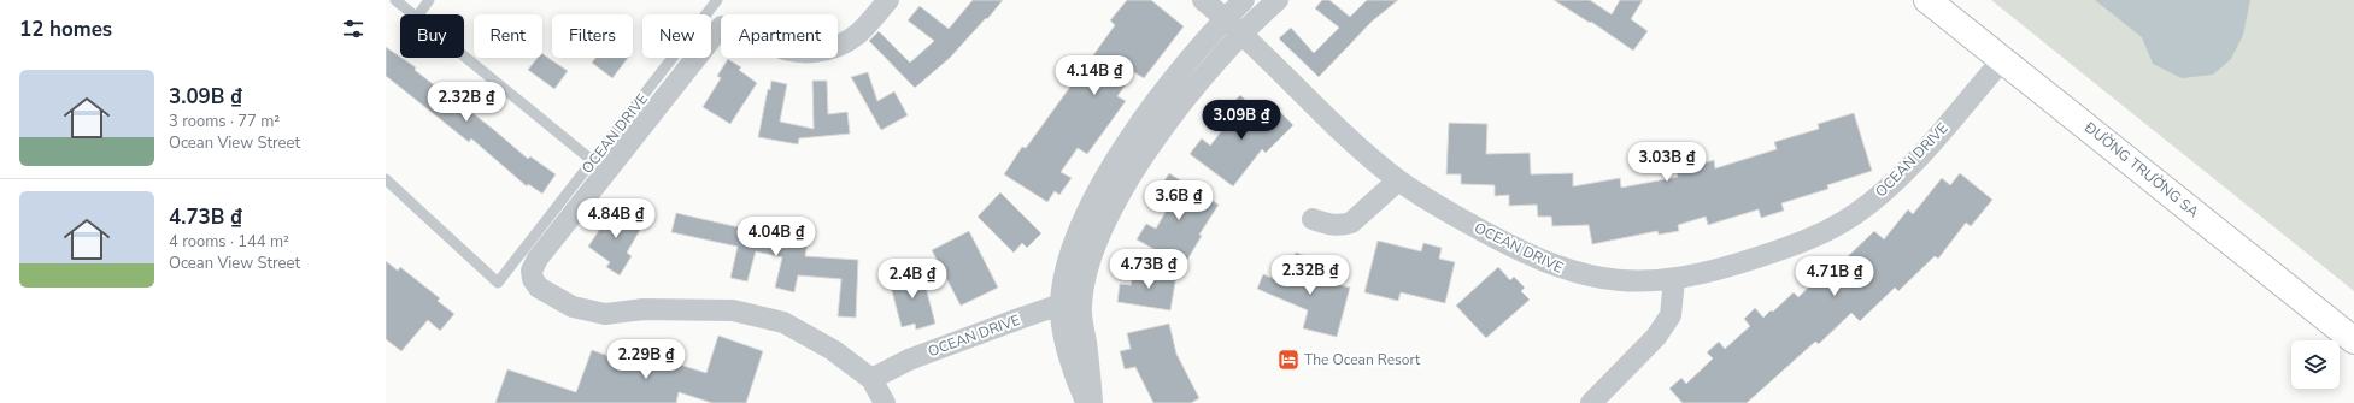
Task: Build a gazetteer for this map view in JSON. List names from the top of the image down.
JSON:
{
  "streets": {
    "main road": ["ĐƯỜNG TRƯỜNG SA"],
    "street": ["OCEAN DRIVE"]
  },
  "crossings": [
    ["OCEAN DRIVE", "ĐƯỜNG TRƯỜNG SA"]
  ],
  "places": {
    "hotel": ["The Ocean Resort"]
  },
  "page": {
    "heading": "12 homes",
    "chip": [
      "Buy",
      "Rent",
      "Filters",
      "New",
      "Apartment"
    ],
    "price": [
      "4.14B ₫",
      "2.32B ₫",
      "3.09B ₫",
      "3.03B ₫",
      "3.6B ₫",
      "4.84B ₫",
      "4.04B ₫",
      "4.73B ₫",
      "2.32B ₫",
      "4.71B ₫",
      "2.4B ₫",
      "2.29B ₫"
    ],
    "list": [
      {
        "name": "3.09B ₫",
        "note": "3 rooms · 77 m² · Ocean View Street"
      },
      {
        "name": "4.73B ₫",
        "note": "4 rooms · 144 m² · Ocean View Street"
      }
    ]
  }
}
